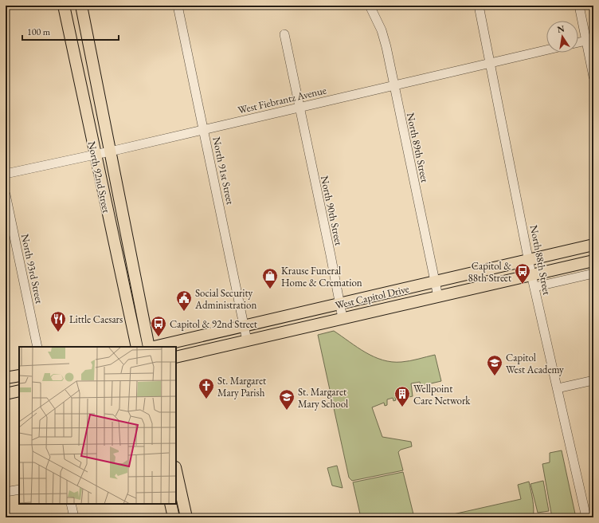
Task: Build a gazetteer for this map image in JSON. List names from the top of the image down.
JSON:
{
  "streets": {
    "main road": ["North 92nd Street", "West Capitol Drive"],
    "street": [
      "West Fiebrantz Avenue",
      "North 89th Street",
      "North 91st Street",
      "North 90th Street",
      "North 88th Street",
      "North 93rd Street"
    ]
  },
  "crossings": [
    ["West Fiebrantz Avenue", "North 89th Street"],
    ["West Fiebrantz Avenue", "North 91st Street"],
    ["West Fiebrantz Avenue", "North 92nd Street"],
    ["West Fiebrantz Avenue", "North 90th Street"],
    ["West Fiebrantz Avenue", "North 88th Street"],
    ["North 89th Street", "West Capitol Drive"],
    ["North 91st Street", "West Capitol Drive"],
    ["North 90th Street", "West Capitol Drive"],
    ["North 88th Street", "West Capitol Drive"]
  ],
  "places": {
    "bus stop": ["Capitol & 88th Street", "Capitol & 92nd Street"],
    "shop": ["Krause Funeral Home & Cremation"],
    "public building": ["Social Security Administration"],
    "restaurant": ["Little Caesars"],
    "school or university": ["Capitol West Academy", "St. Margaret Mary School"],
    "church": ["St. Margaret Mary Parish"],
    "building": ["Wellpoint Care Network"]
  },
  "scale_bar": "100 m",
  "north": "top"
}
